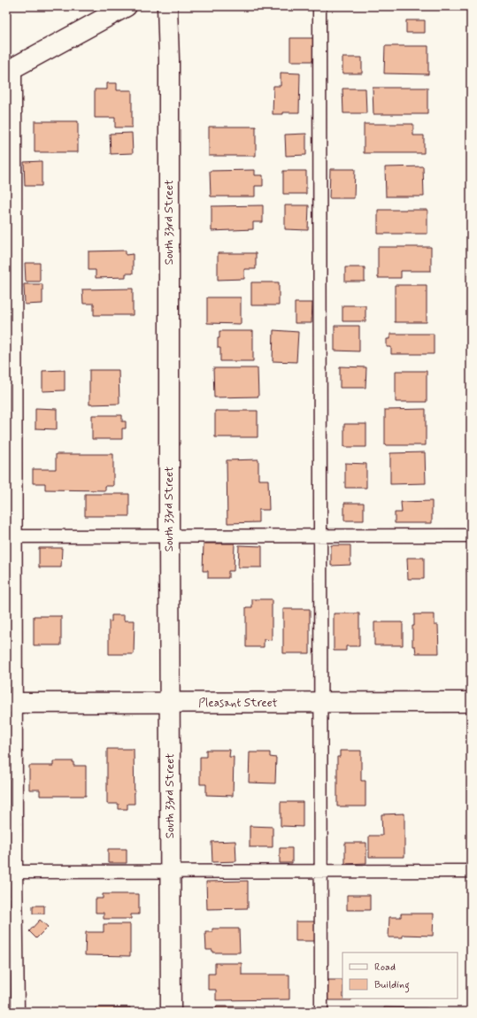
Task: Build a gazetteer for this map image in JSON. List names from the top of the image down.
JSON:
{
  "streets": {
    "street": ["South 33rd Street", "Pleasant Street"]
  },
  "crossings": [
    ["South 33rd Street", "Pleasant Street"]
  ],
  "legend": ["Road", "Building"]
}
